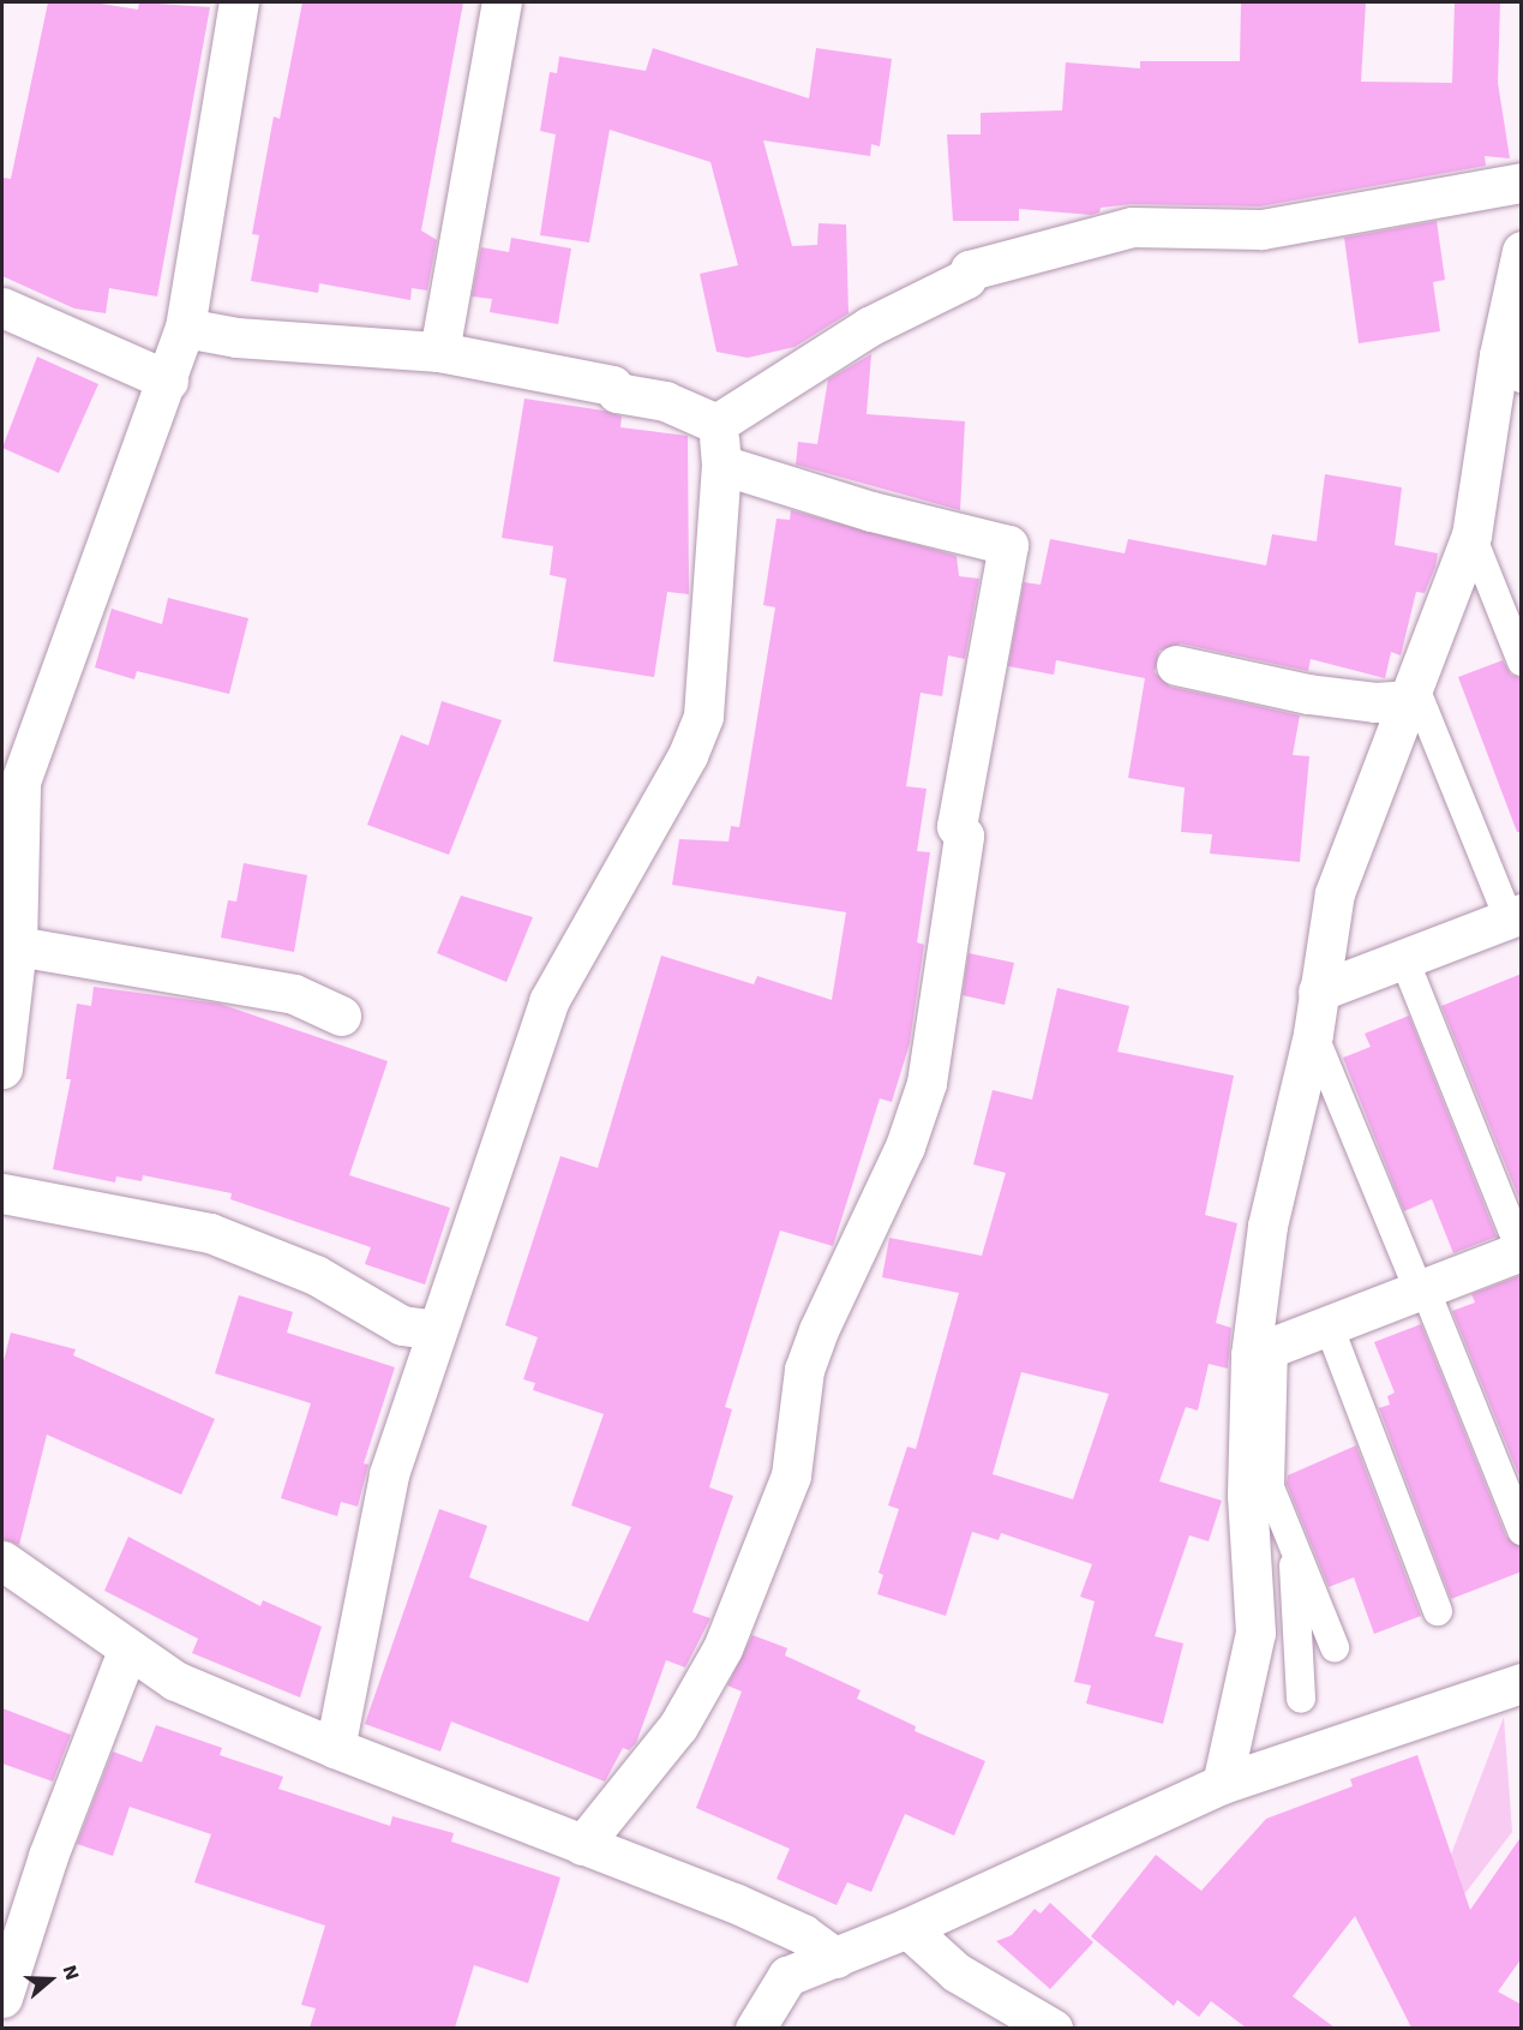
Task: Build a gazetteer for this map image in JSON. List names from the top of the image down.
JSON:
{
  "north": "right"
}
